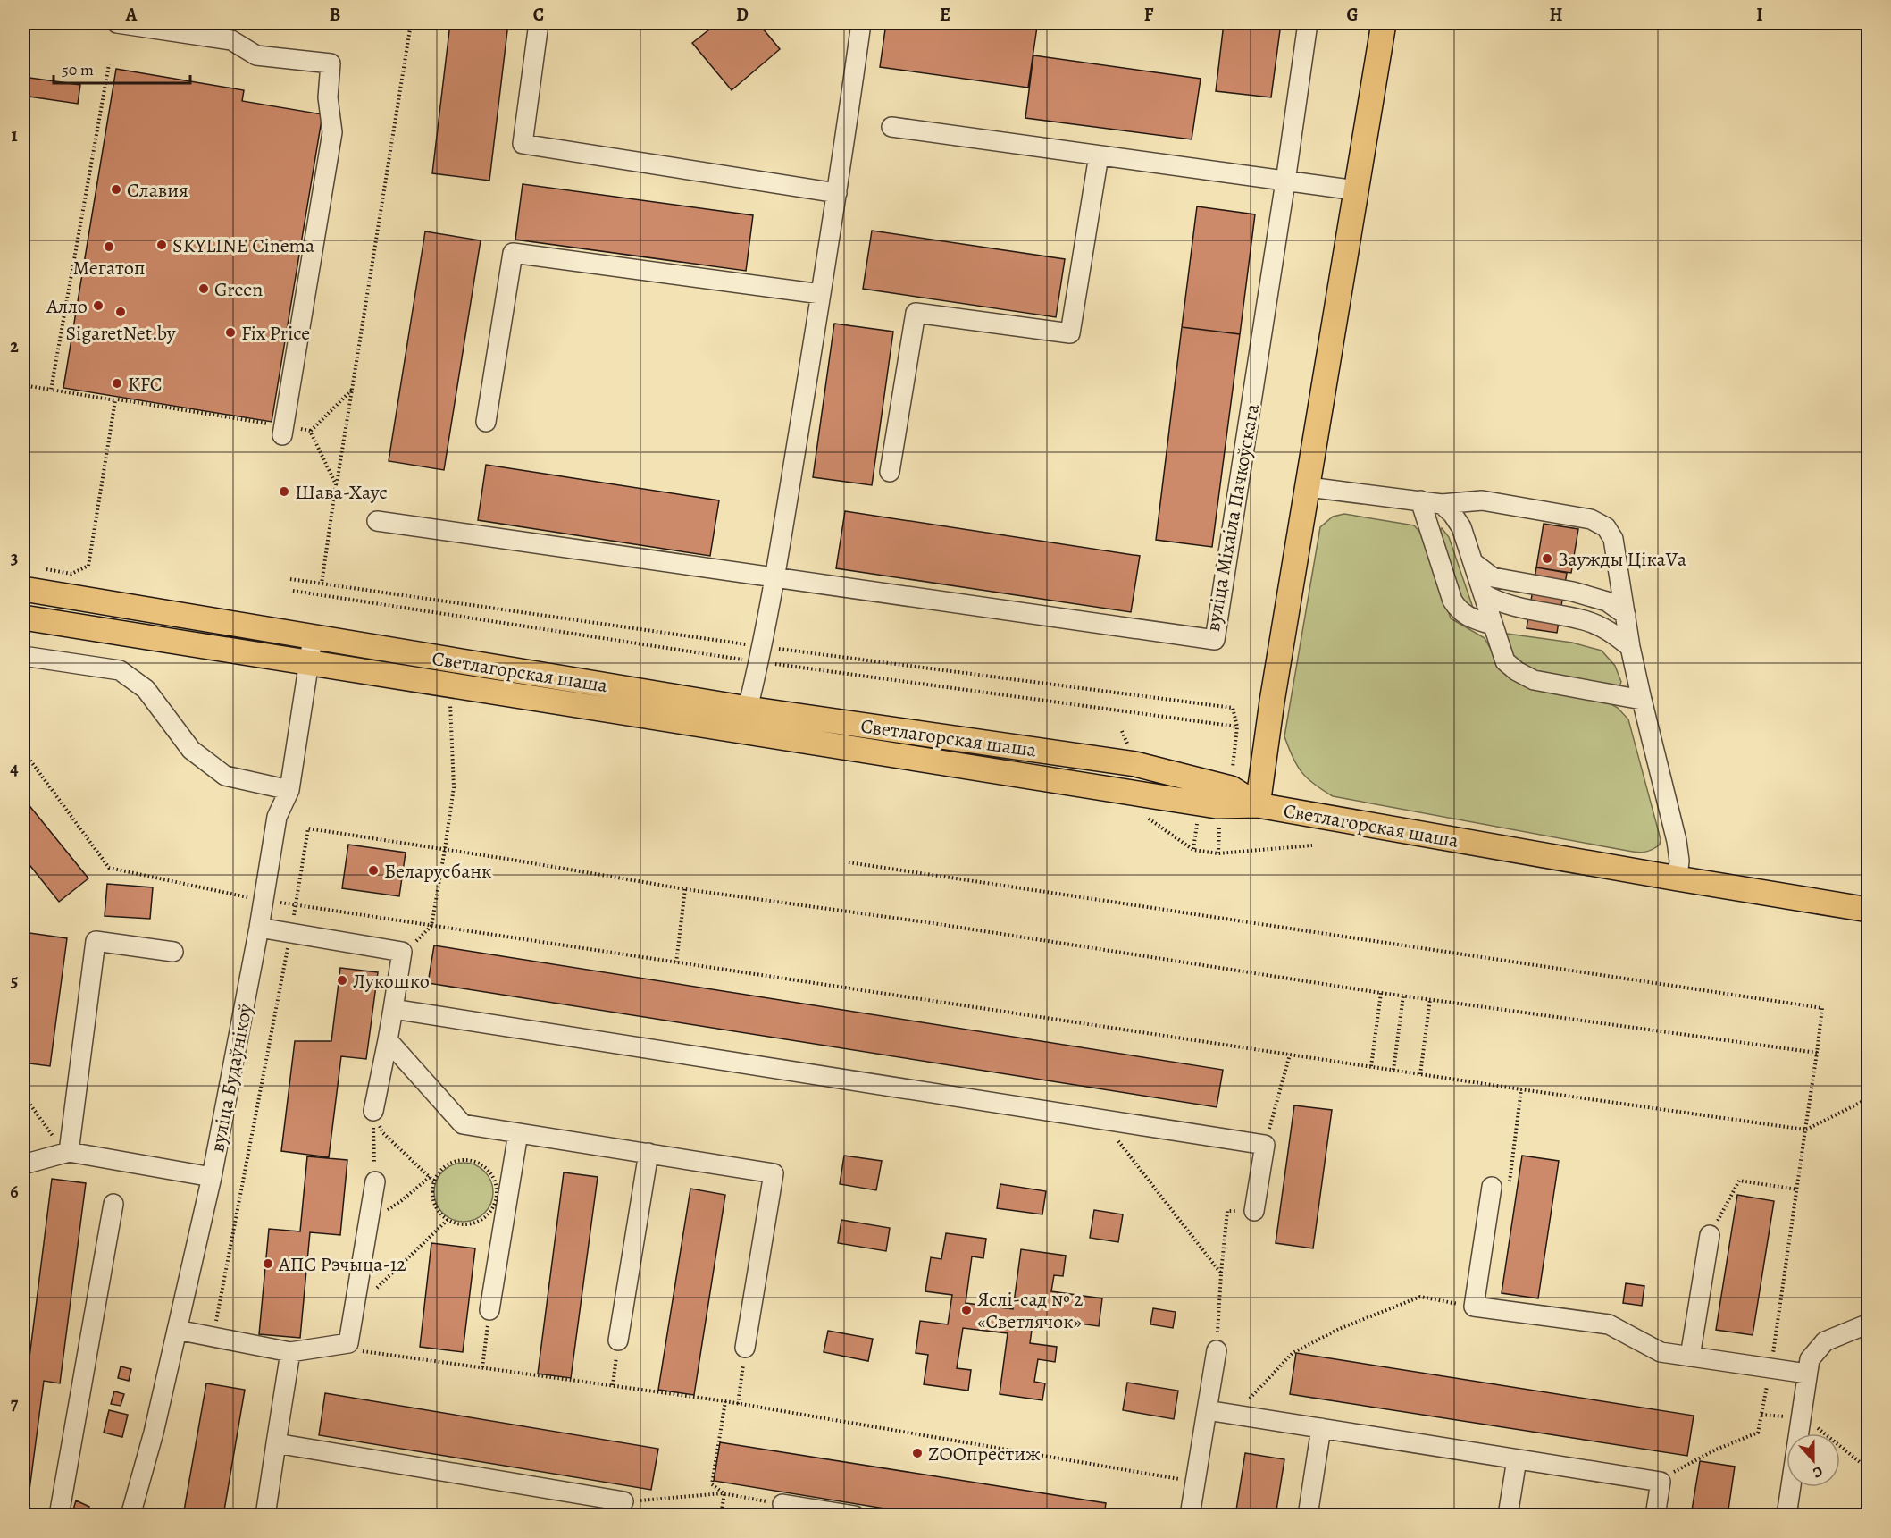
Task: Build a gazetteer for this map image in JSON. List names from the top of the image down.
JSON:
{
  "streets": {
    "main road": ["Светлагорская шаша"],
    "street": ["вуліца Міхаіла Пачкоўскага", "вуліца Будаўнікоў"]
  },
  "crossings": [
    ["Светлагорская шаша", "вуліца Будаўнікоў"]
  ],
  "places": [
    "Славия",
    "SKYLINE Cinema",
    "Мегатоп",
    "Green",
    "Алло",
    "SigaretNet.by",
    "Fix Price",
    "KFC",
    "Шава-Хаус",
    "Заужды ЦікаVа",
    "Беларусбанк",
    "Лукошко",
    "АПС Рэчыца-12",
    "Яслі-сад № 2 «Светлячок»",
    "ZOOпрестиж"
  ],
  "scale_bar": "50 m",
  "north": "bottom",
  "grid": {
    "columns": [
      "A",
      "B",
      "C",
      "D",
      "E",
      "F",
      "G",
      "H",
      "I"
    ],
    "rows": [
      "1",
      "2",
      "3",
      "4",
      "5",
      "6",
      "7"
    ]
  }
}
